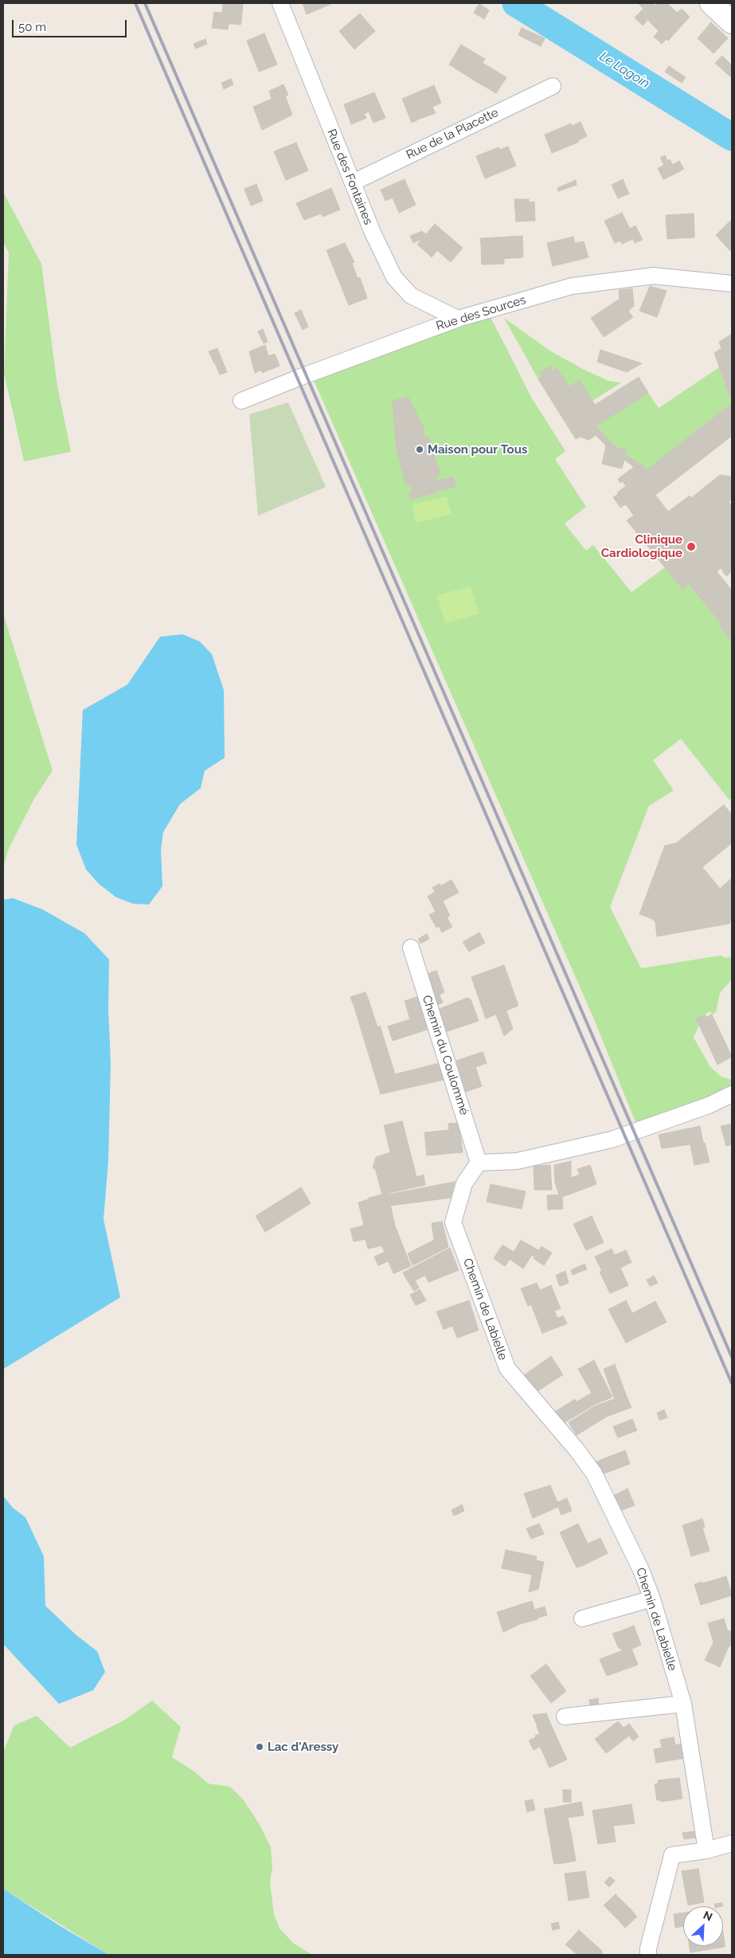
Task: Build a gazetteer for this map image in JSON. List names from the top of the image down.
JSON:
{
  "streets": {
    "street": [
      "Rue de la Placette",
      "Rue des Fontaines",
      "Rue des Sources",
      "Chemin du Coulommé",
      "Chemin de Labielle"
    ]
  },
  "crossings": [
    ["Rue de la Placette", "Rue des Fontaines"],
    ["Rue des Fontaines", "Rue des Sources"],
    ["Chemin du Coulommé", "Chemin de Labielle"]
  ],
  "water": ["Le Lagoin"],
  "places": ["Maison pour Tous", "Clinique Cardiologique", "Lac d'Aressy"],
  "scale_bar": "50 m",
  "north": "top right"
}
